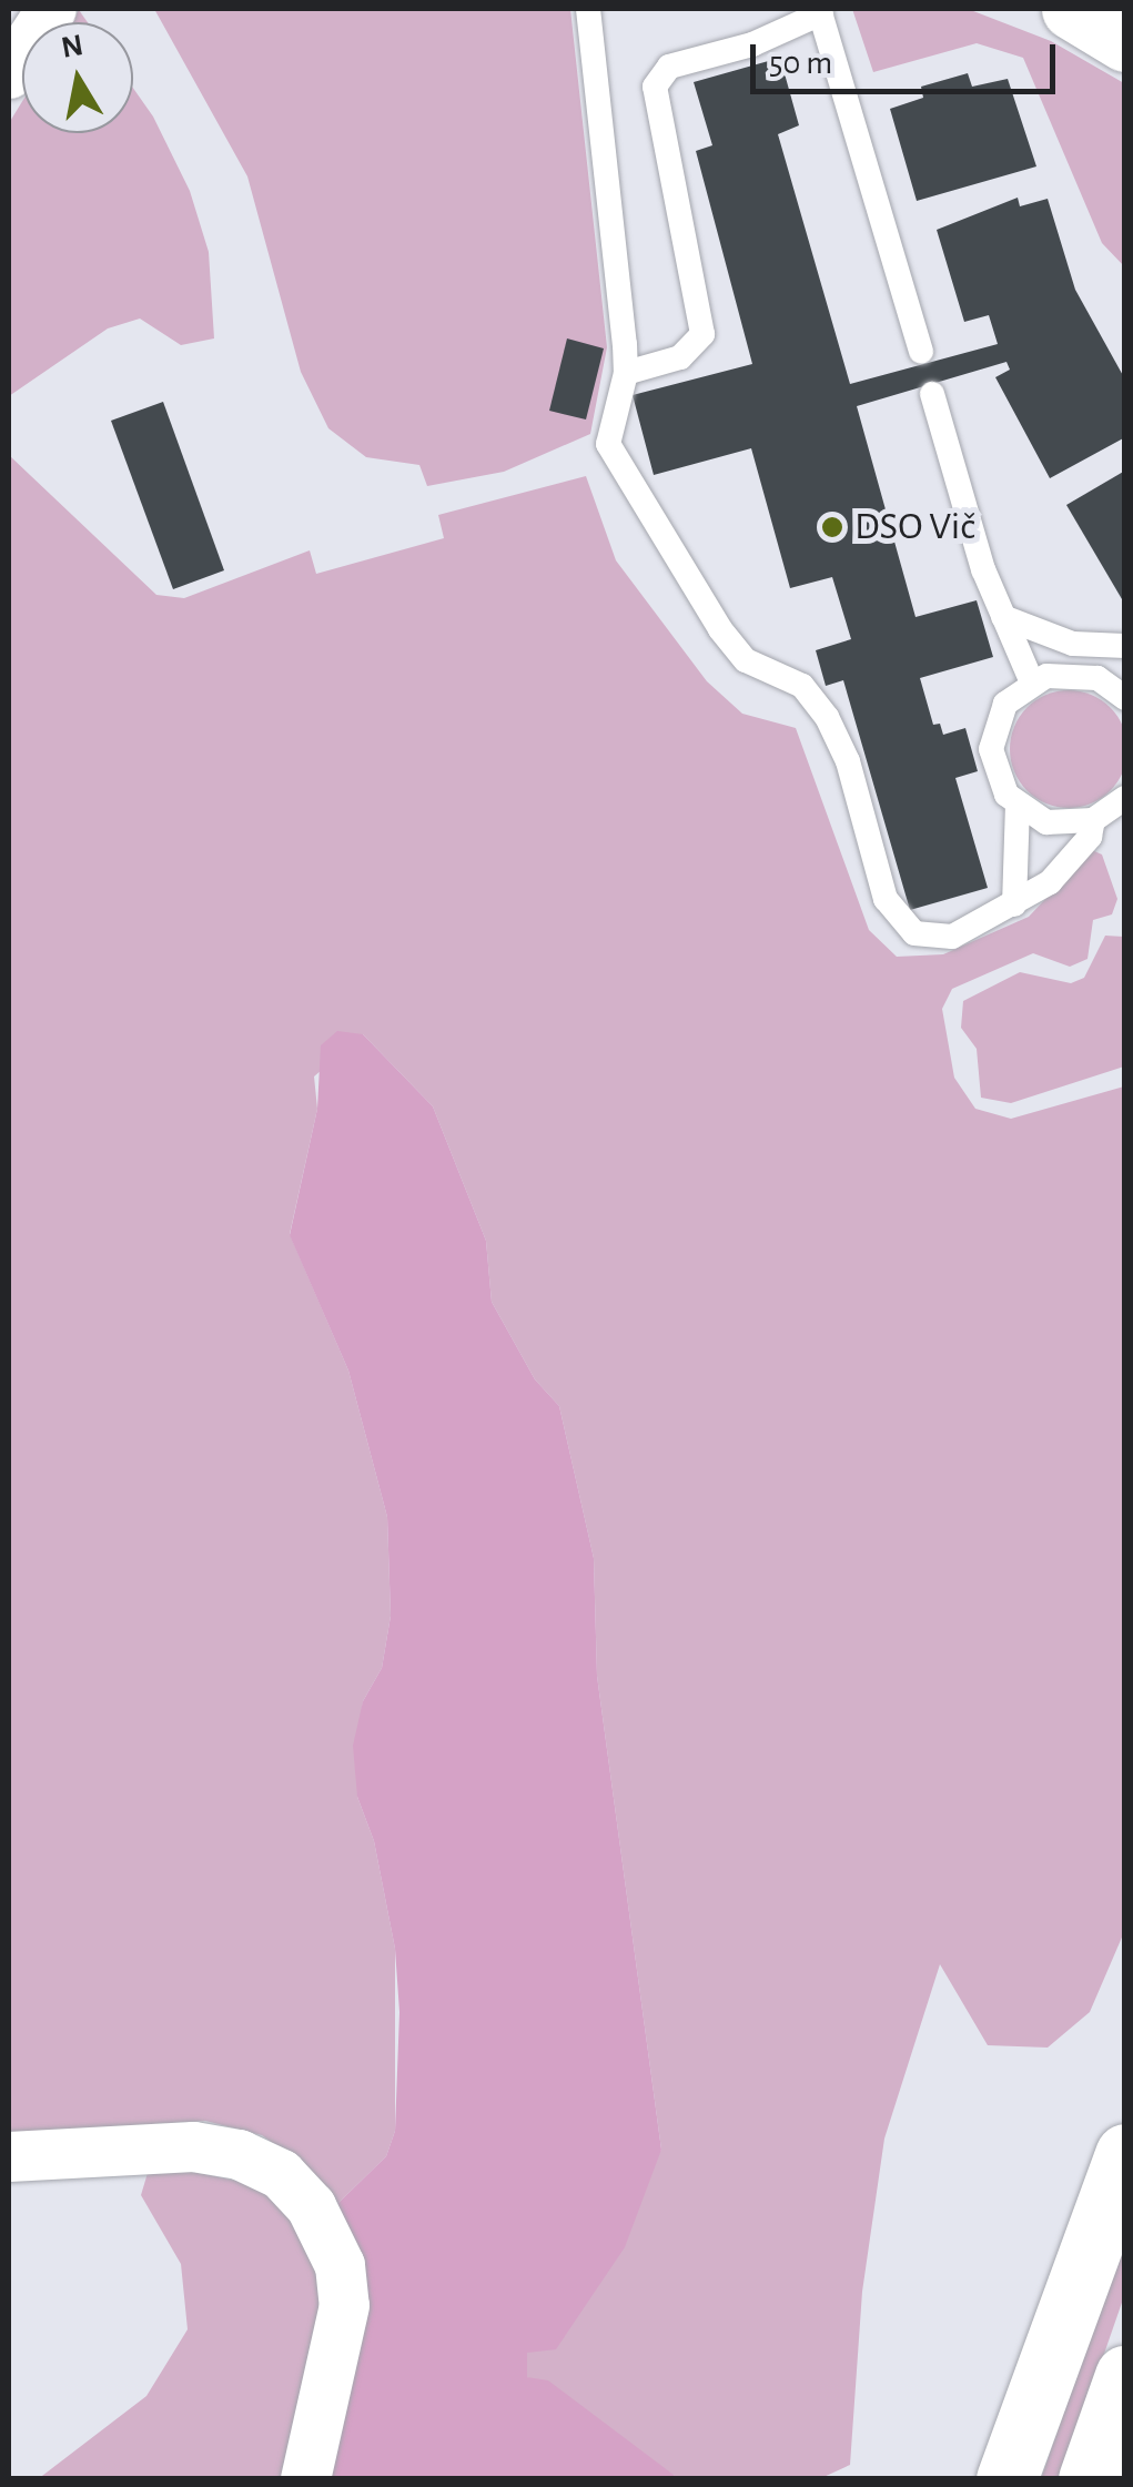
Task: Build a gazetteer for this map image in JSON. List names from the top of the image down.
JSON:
{
  "places": ["DSO Vič"],
  "scale_bar": "50 m",
  "north": "top"
}
